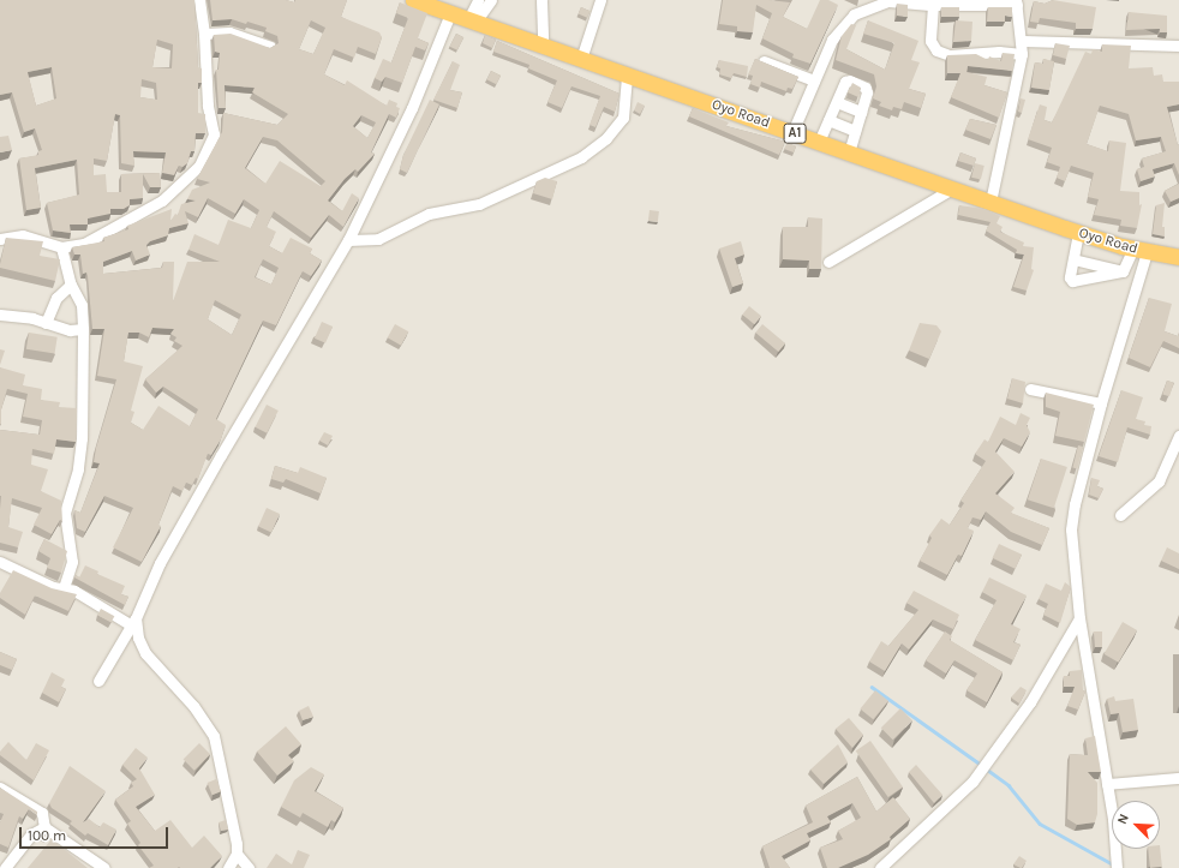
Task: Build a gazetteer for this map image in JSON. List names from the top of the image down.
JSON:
{
  "streets": {
    "highway": ["Oyo Road", "A1"]
  },
  "scale_bar": "100 m",
  "north": "top left"
}
